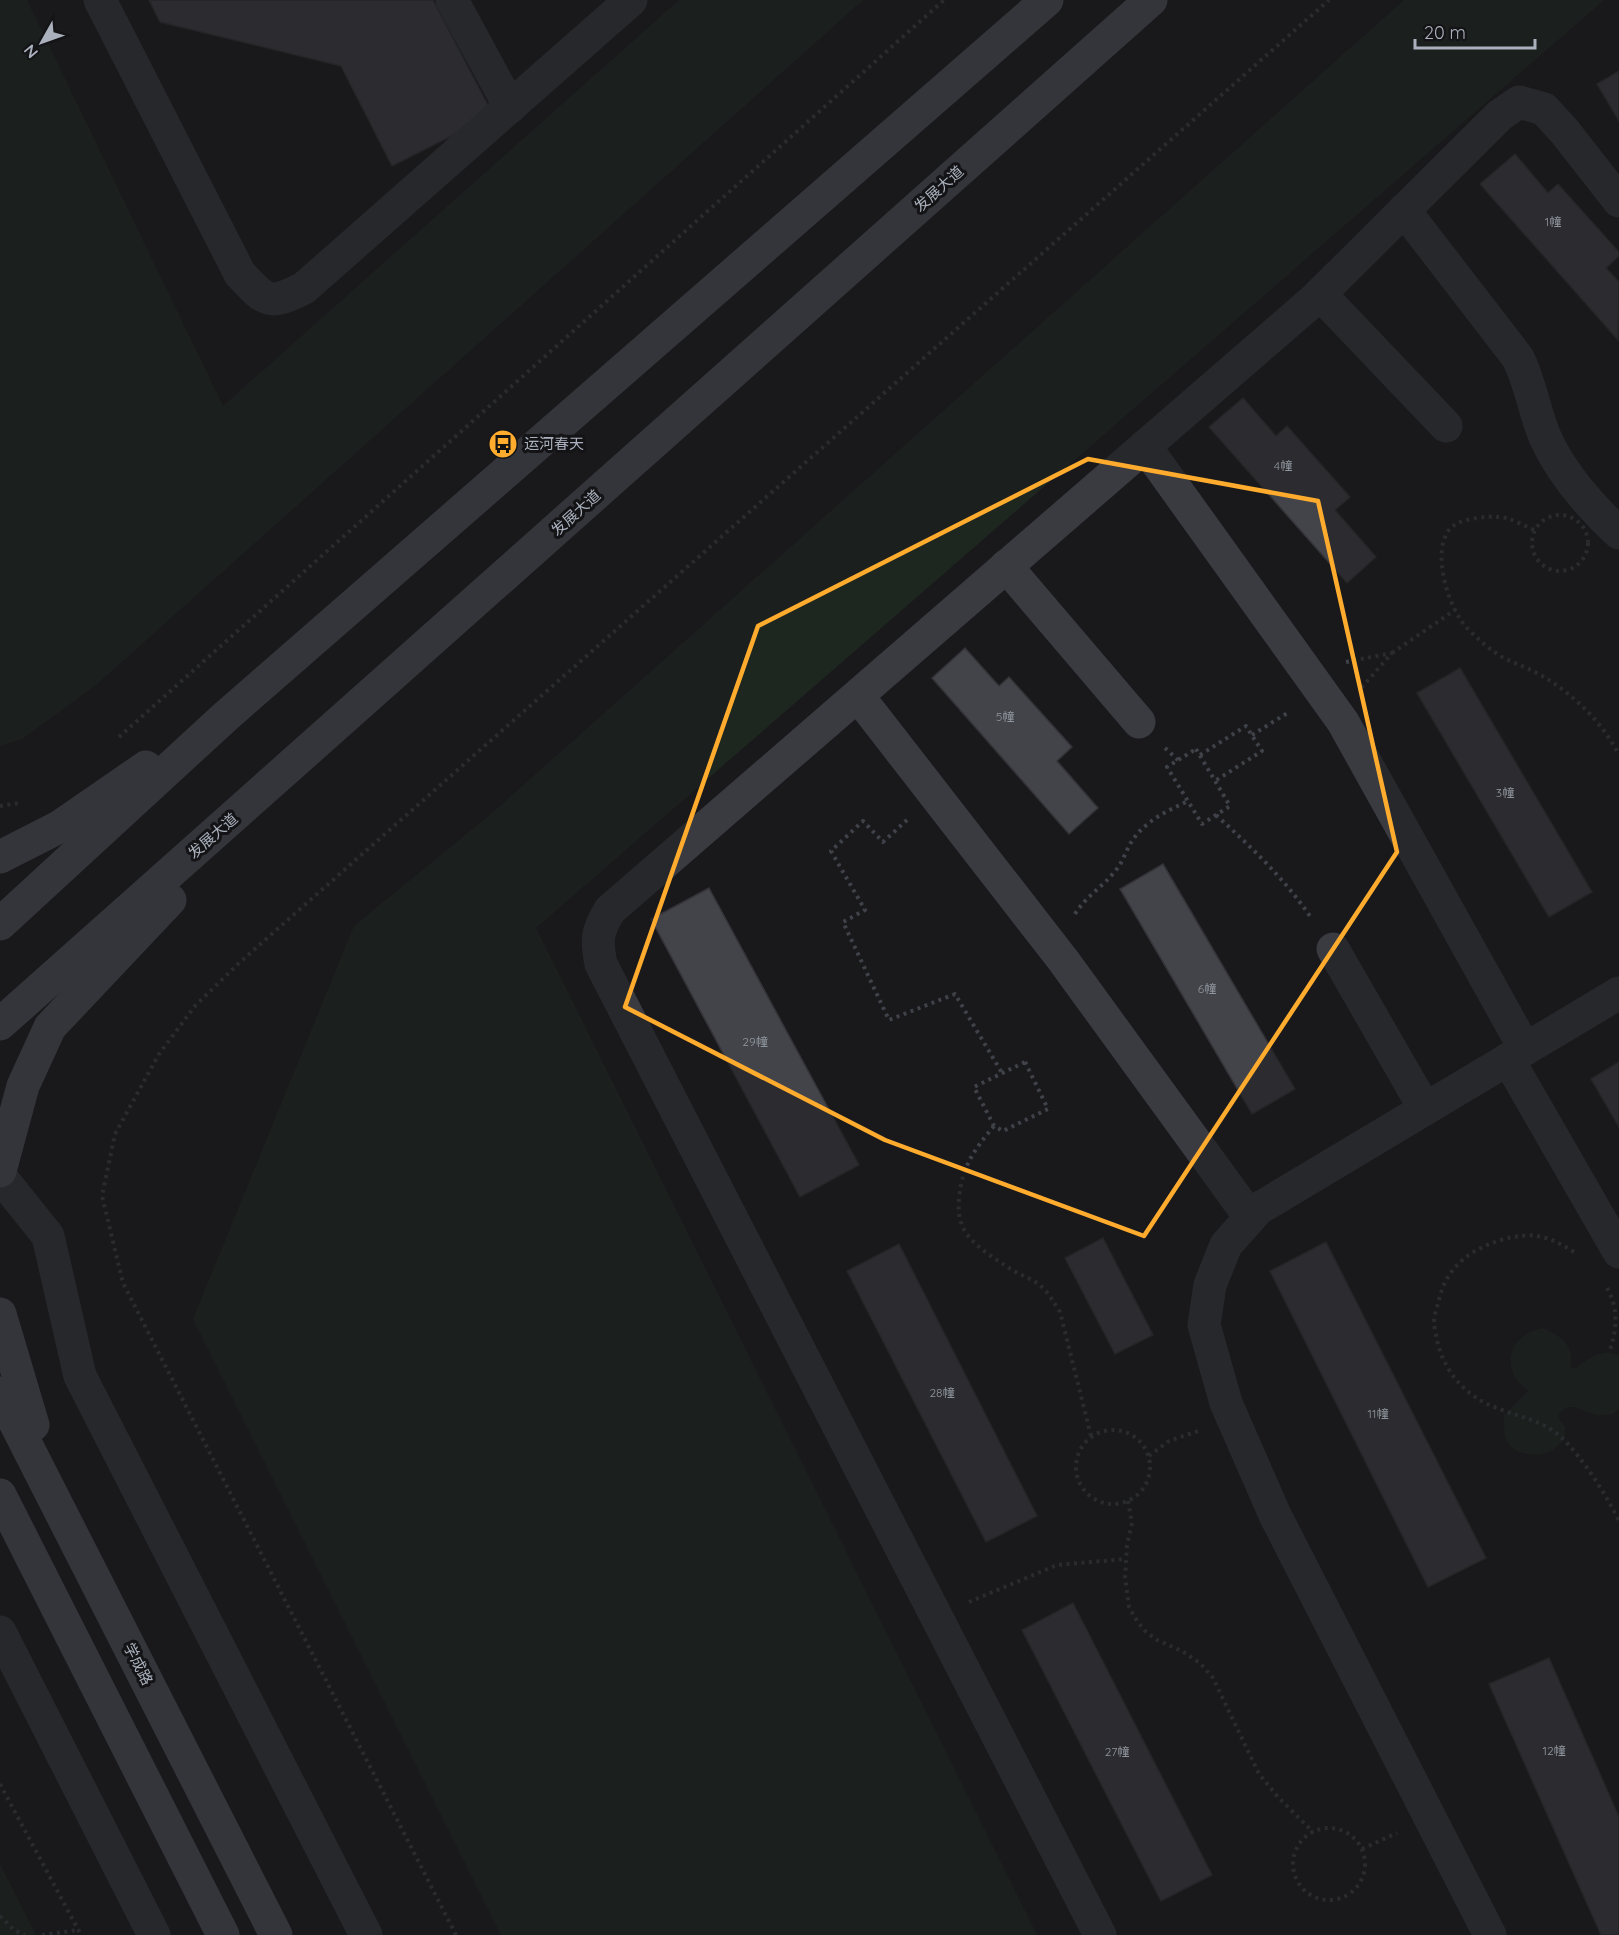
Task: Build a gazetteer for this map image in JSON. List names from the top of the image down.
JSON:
{
  "streets": {
    "main road": ["发展大道", "学成路"]
  },
  "places": {
    "bus stop": ["运河春天"]
  },
  "house_numbers": [
    "1幢",
    "4幢",
    "5幢",
    "3幢",
    "6幢",
    "29幢",
    "28幢",
    "11幢",
    "12幢",
    "27幢"
  ],
  "scale_bar": "20 m",
  "north": "bottom left"
}
